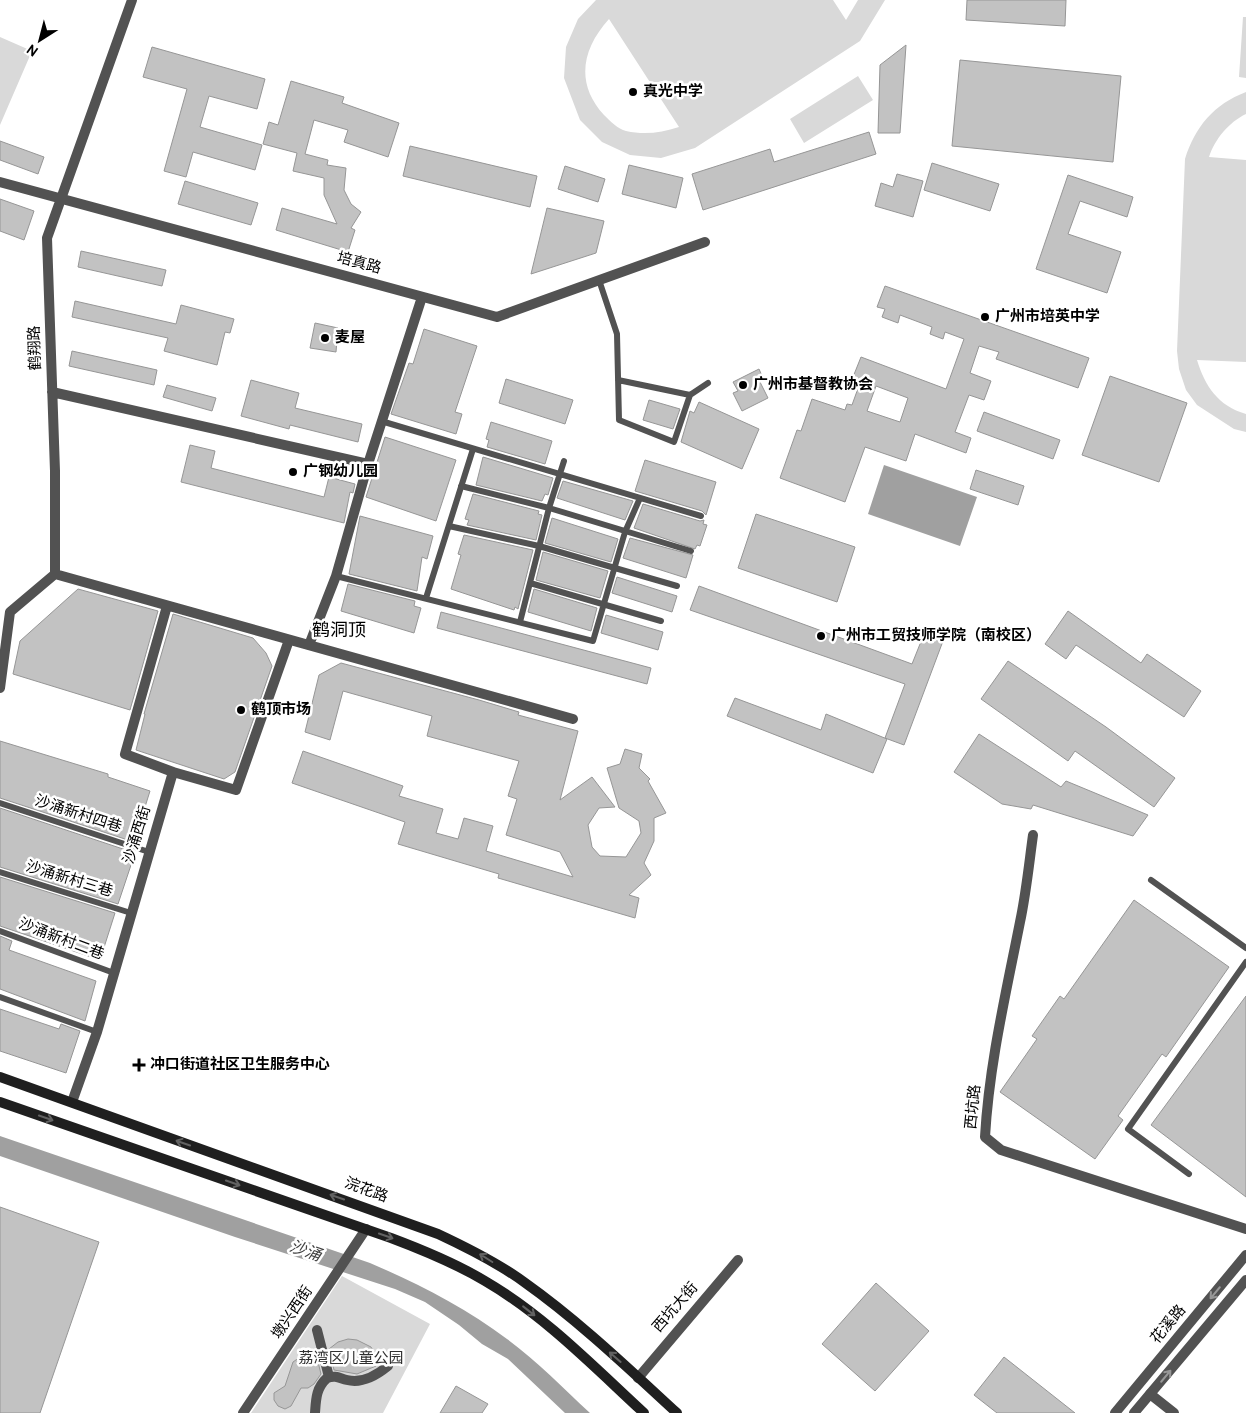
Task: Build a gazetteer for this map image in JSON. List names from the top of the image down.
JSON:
{
  "streets": {
    "main road": ["浣花路"],
    "street": [
      "培真路",
      "鹤翔路",
      "沙涌西街",
      "西坑路",
      "西坑大街",
      "墩兴西街",
      "花溪路"
    ],
    "lane": ["沙涌新村四巷", "沙涌新村三巷", "沙涌新村二巷"]
  },
  "crossings": [
    ["培真路", "鹤翔路"],
    ["沙涌新村四巷", "沙涌西街"],
    ["沙涌西街", "沙涌新村三巷"],
    ["沙涌西街", "沙涌新村二巷"],
    ["沙涌西街", "浣花路"],
    ["浣花路", "西坑大街"]
  ],
  "districts": ["鹤洞顶"],
  "water": ["沙涌"],
  "parks": ["荔湾区儿童公园"],
  "places": {
    "other": [
      "真光中学",
      "广州市培英中学",
      "麦屋",
      "广州市基督教协会",
      "广钢幼儿园",
      "广州市工贸技师学院（南校区）",
      "鹤顶市场"
    ],
    "health": ["冲口街道社区卫生服务中心"]
  },
  "north": "bottom left"
}
